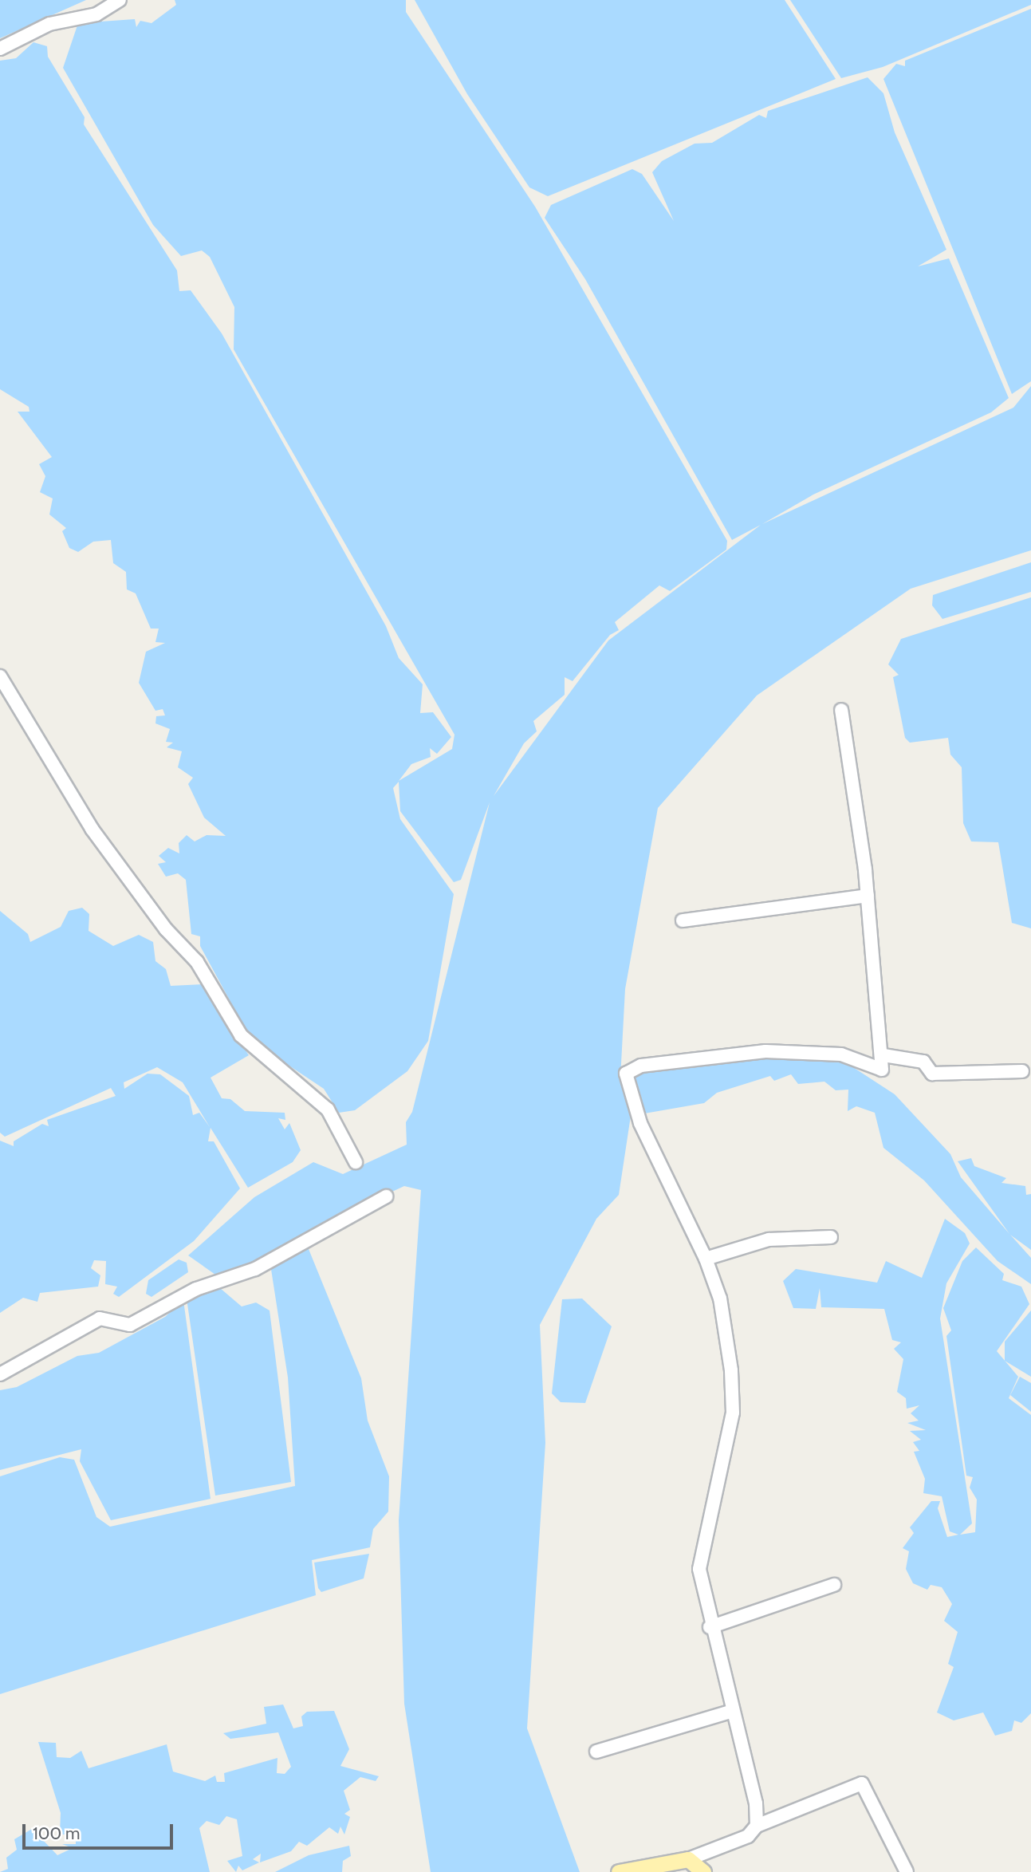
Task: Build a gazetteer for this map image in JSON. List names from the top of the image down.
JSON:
{
  "scale_bar": "100 m"
}
